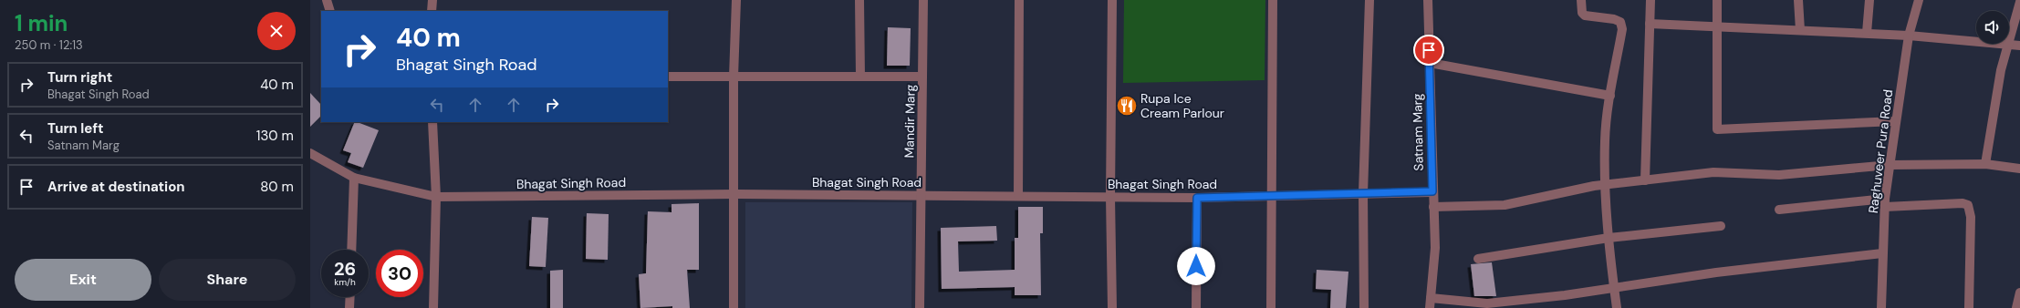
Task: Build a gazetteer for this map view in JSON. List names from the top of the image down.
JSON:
{
  "streets": {
    "street": [
      "Mandir Marg",
      "Satnam Marg",
      "Raghuveer Pura Road",
      "Bhagat Singh Road"
    ]
  },
  "crossings": [
    ["Mandir Marg", "Bhagat Singh Road"],
    ["Satnam Marg", "Bhagat Singh Road"]
  ],
  "places": {
    "restaurant": ["Rupa Ice Cream Parlour"]
  },
  "page": {
    "heading": ["1 min", "250 m · 12:13"],
    "turn": ["40 m", "Bhagat Singh Road"],
    "list": [
      {
        "name": "Turn right",
        "note": "Bhagat Singh Road",
        "value": "40 m"
      },
      {
        "name": "Turn left",
        "note": "Satnam Marg",
        "value": "130 m"
      },
      {
        "name": "Arrive at destination",
        "value": "80 m"
      }
    ],
    "speed": "26 km/h",
    "limit": "30",
    "buttons": ["Exit", "Share"]
  }
}
